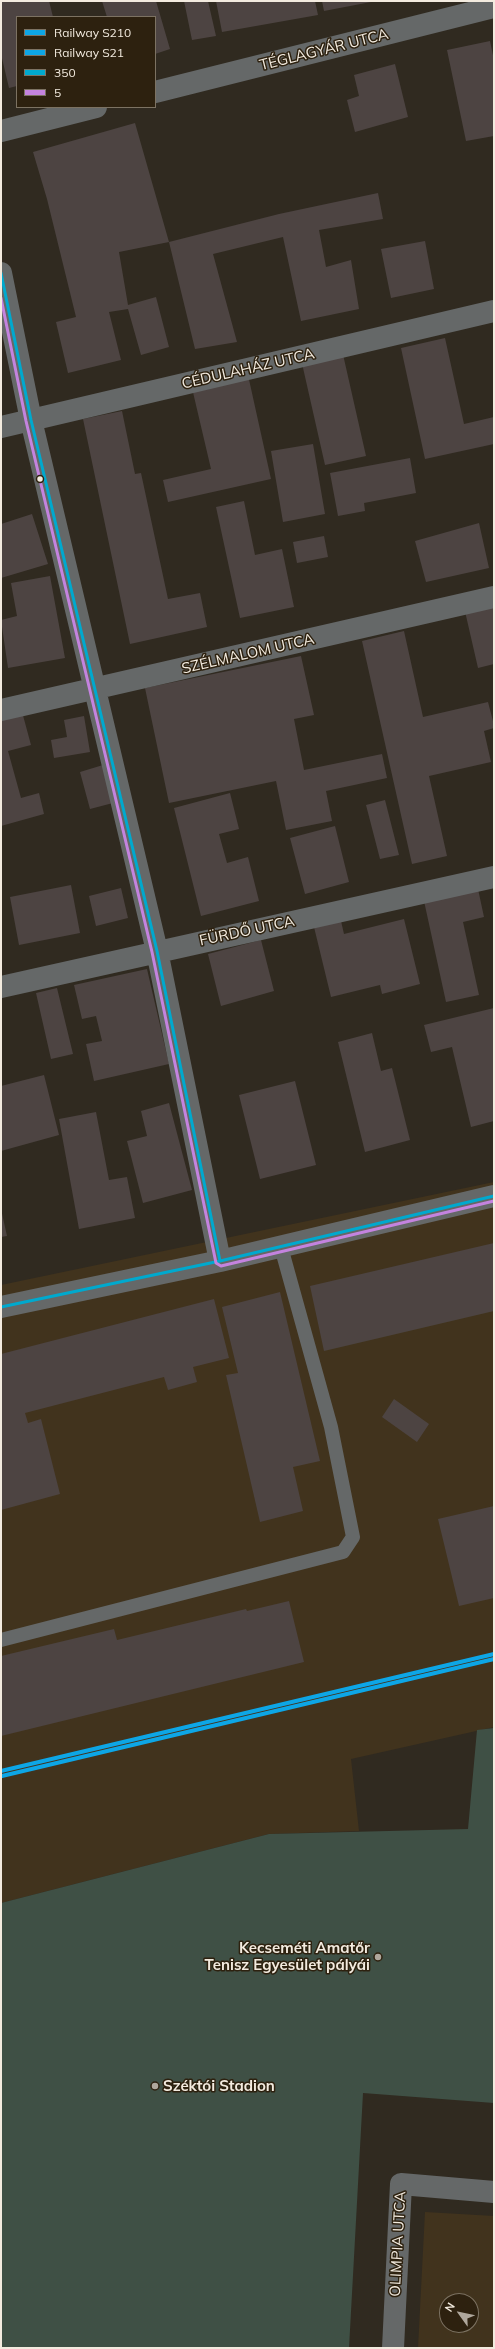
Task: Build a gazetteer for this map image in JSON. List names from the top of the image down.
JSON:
{
  "streets": {
    "street": [
      "TÉGLAGYÁR UTCA",
      "CÉDULAHÁZ UTCA",
      "SZÉLMALOM UTCA",
      "FÜRDŐ UTCA",
      "OLIMPIA UTCA"
    ]
  },
  "places": ["Kecseméti Amatőr Tenisz Egyesület pályái", "Széktói Stadion"],
  "lines": [
    "transit line 350",
    "transit line 5",
    "rail line S210",
    "rail line S21"
  ],
  "legend": [
    "Railway S210",
    "Railway S21",
    "350",
    "5"
  ],
  "north": "top left"
}
